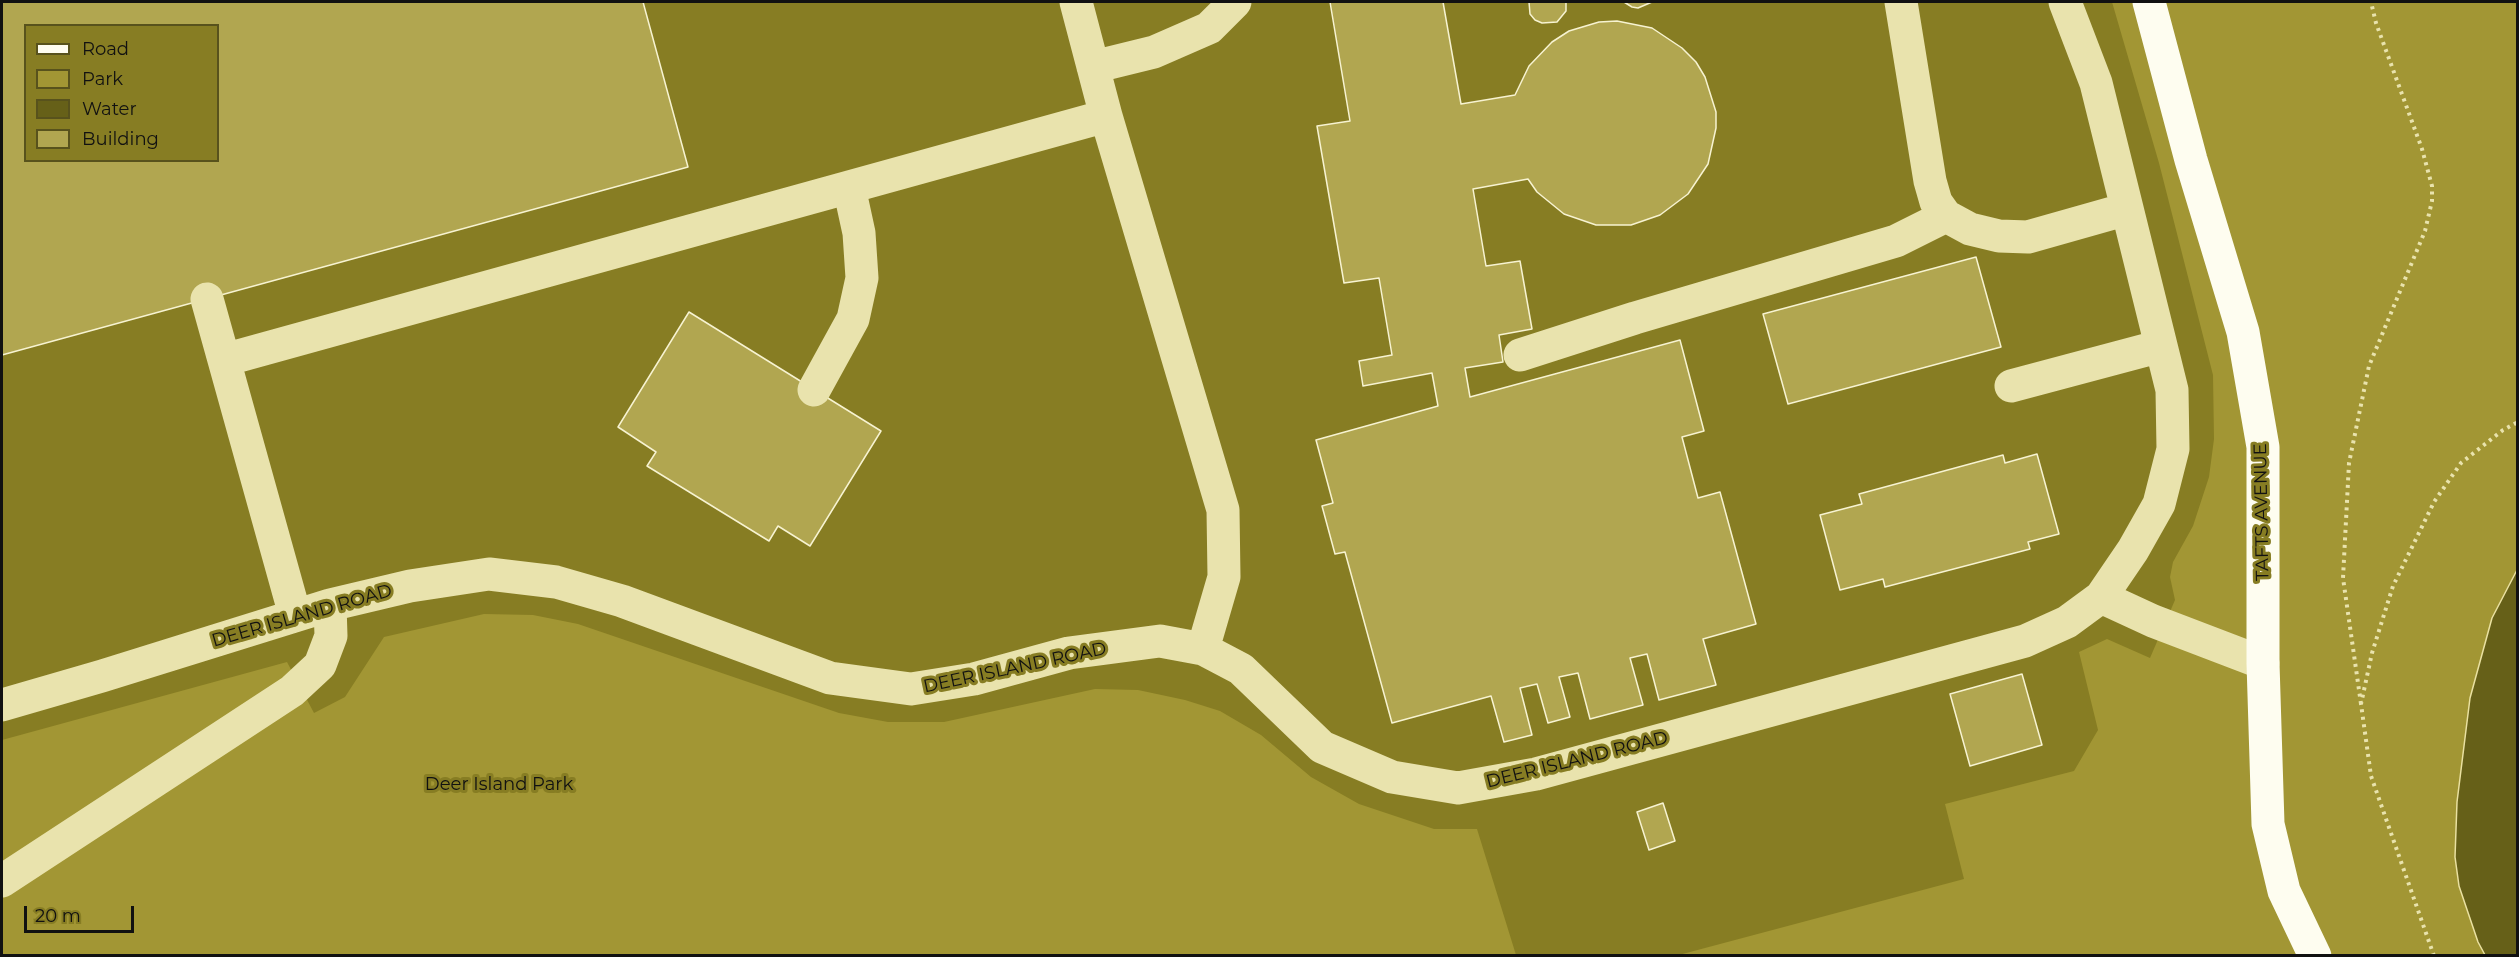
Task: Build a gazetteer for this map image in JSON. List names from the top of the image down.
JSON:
{
  "streets": {
    "main road": ["TAFTS AVENUE"],
    "street": ["DEER ISLAND ROAD"]
  },
  "parks": ["Deer Island Park"],
  "legend": [
    "Road",
    "Park",
    "Water",
    "Building"
  ],
  "scale_bar": "20 m"
}
